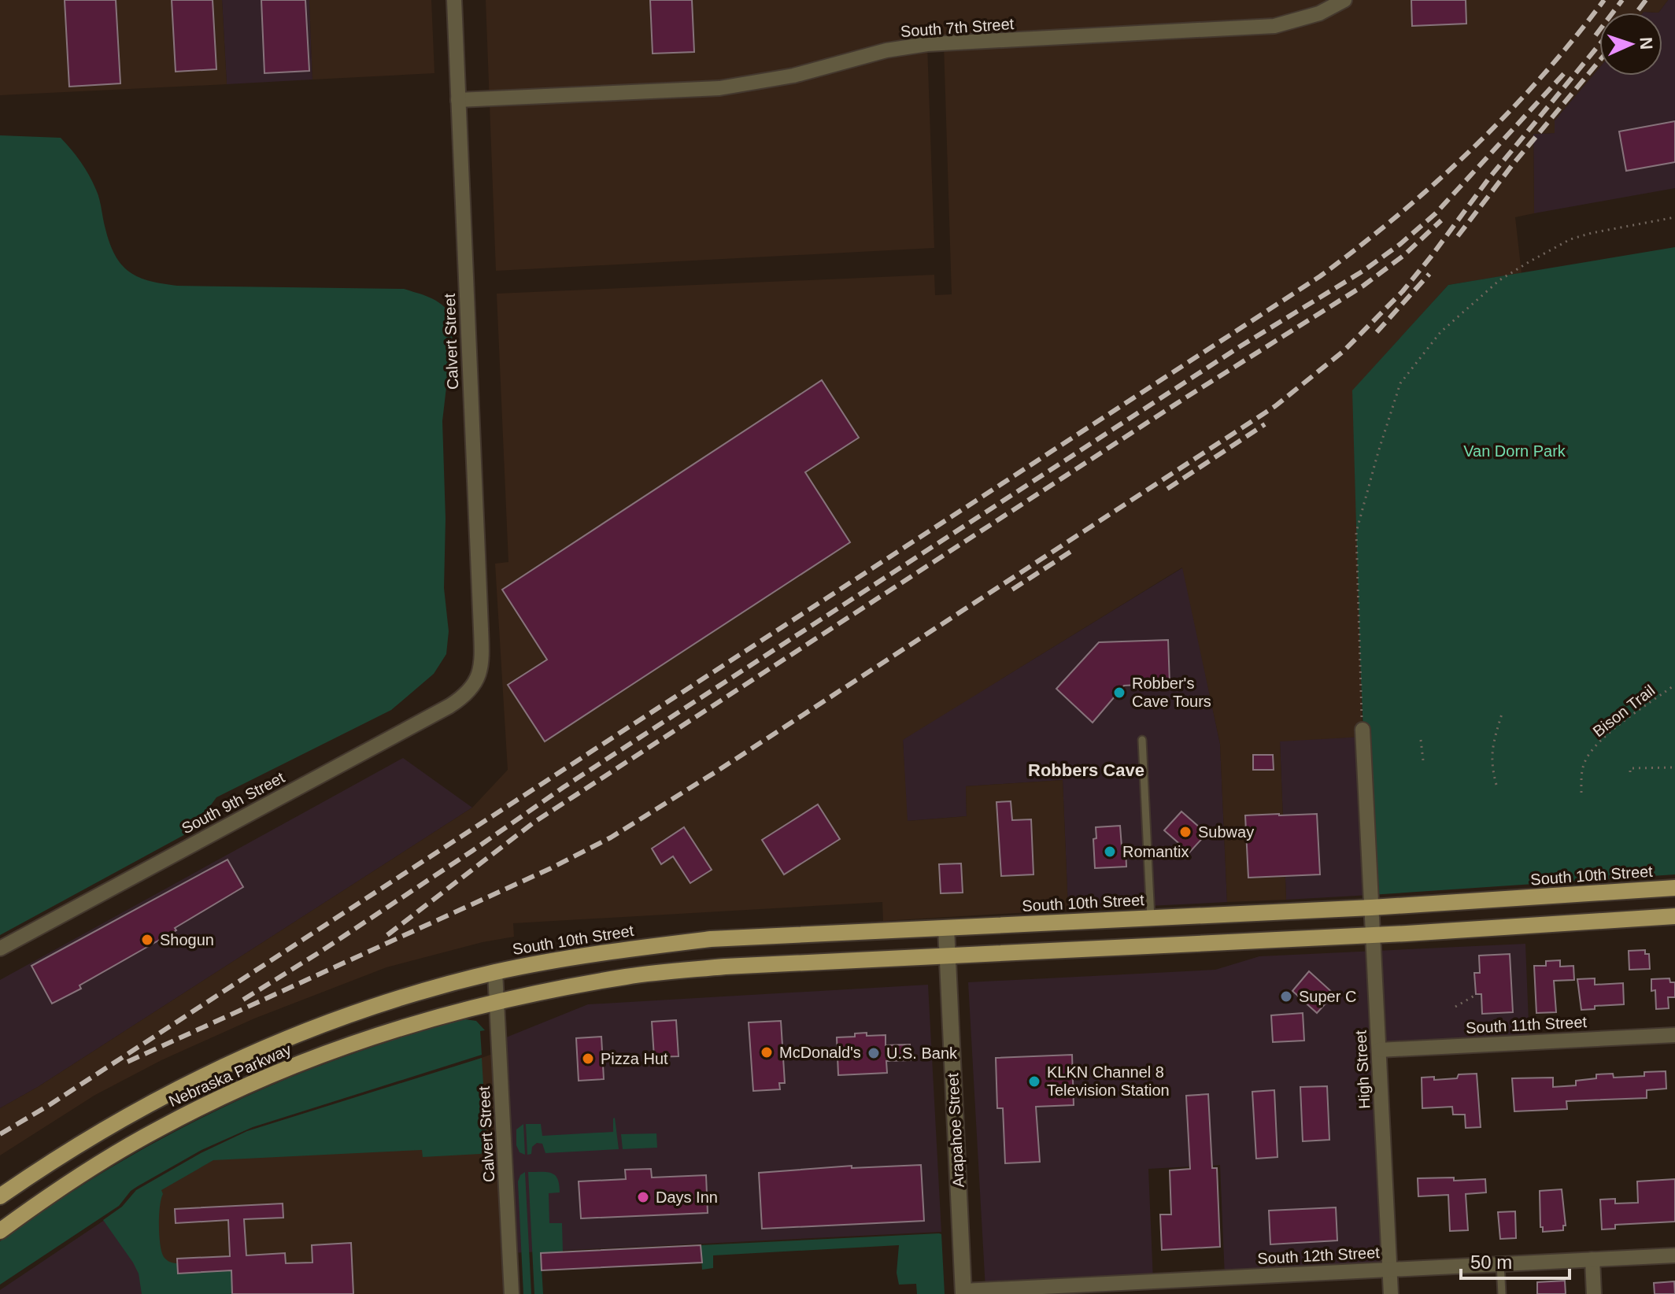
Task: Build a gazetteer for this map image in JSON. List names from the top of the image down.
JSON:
{
  "streets": {
    "main road": ["South 10th Street", "Nebraska Parkway"],
    "street": [
      "South 7th Street",
      "Calvert Street",
      "South 9th Street",
      "South 11th Street",
      "High Street",
      "Arapahoe Street",
      "South 12th Street"
    ],
    "path": ["Bison Trail"]
  },
  "crossings": [
    ["South 7th Street", "Calvert Street"],
    ["Calvert Street", "South 9th Street"],
    ["Calvert Street", "South 10th Street"],
    ["Calvert Street", "Nebraska Parkway"],
    ["South 10th Street", "High Street"],
    ["South 10th Street", "Nebraska Parkway"],
    ["South 10th Street", "Arapahoe Street"],
    ["South 11th Street", "High Street"],
    ["High Street", "South 12th Street"],
    ["Arapahoe Street", "South 12th Street"]
  ],
  "districts": ["Robbers Cave"],
  "parks": ["Van Dorn Park"],
  "places": [
    "Robber's Cave Tours",
    "Subway",
    "Romantix",
    "Shogun",
    "Super C",
    "McDonald's",
    "U.S. Bank",
    "Pizza Hut",
    "KLKN Channel 8 Television Station",
    "Days Inn"
  ],
  "scale_bar": "50 m",
  "north": "right"
}
